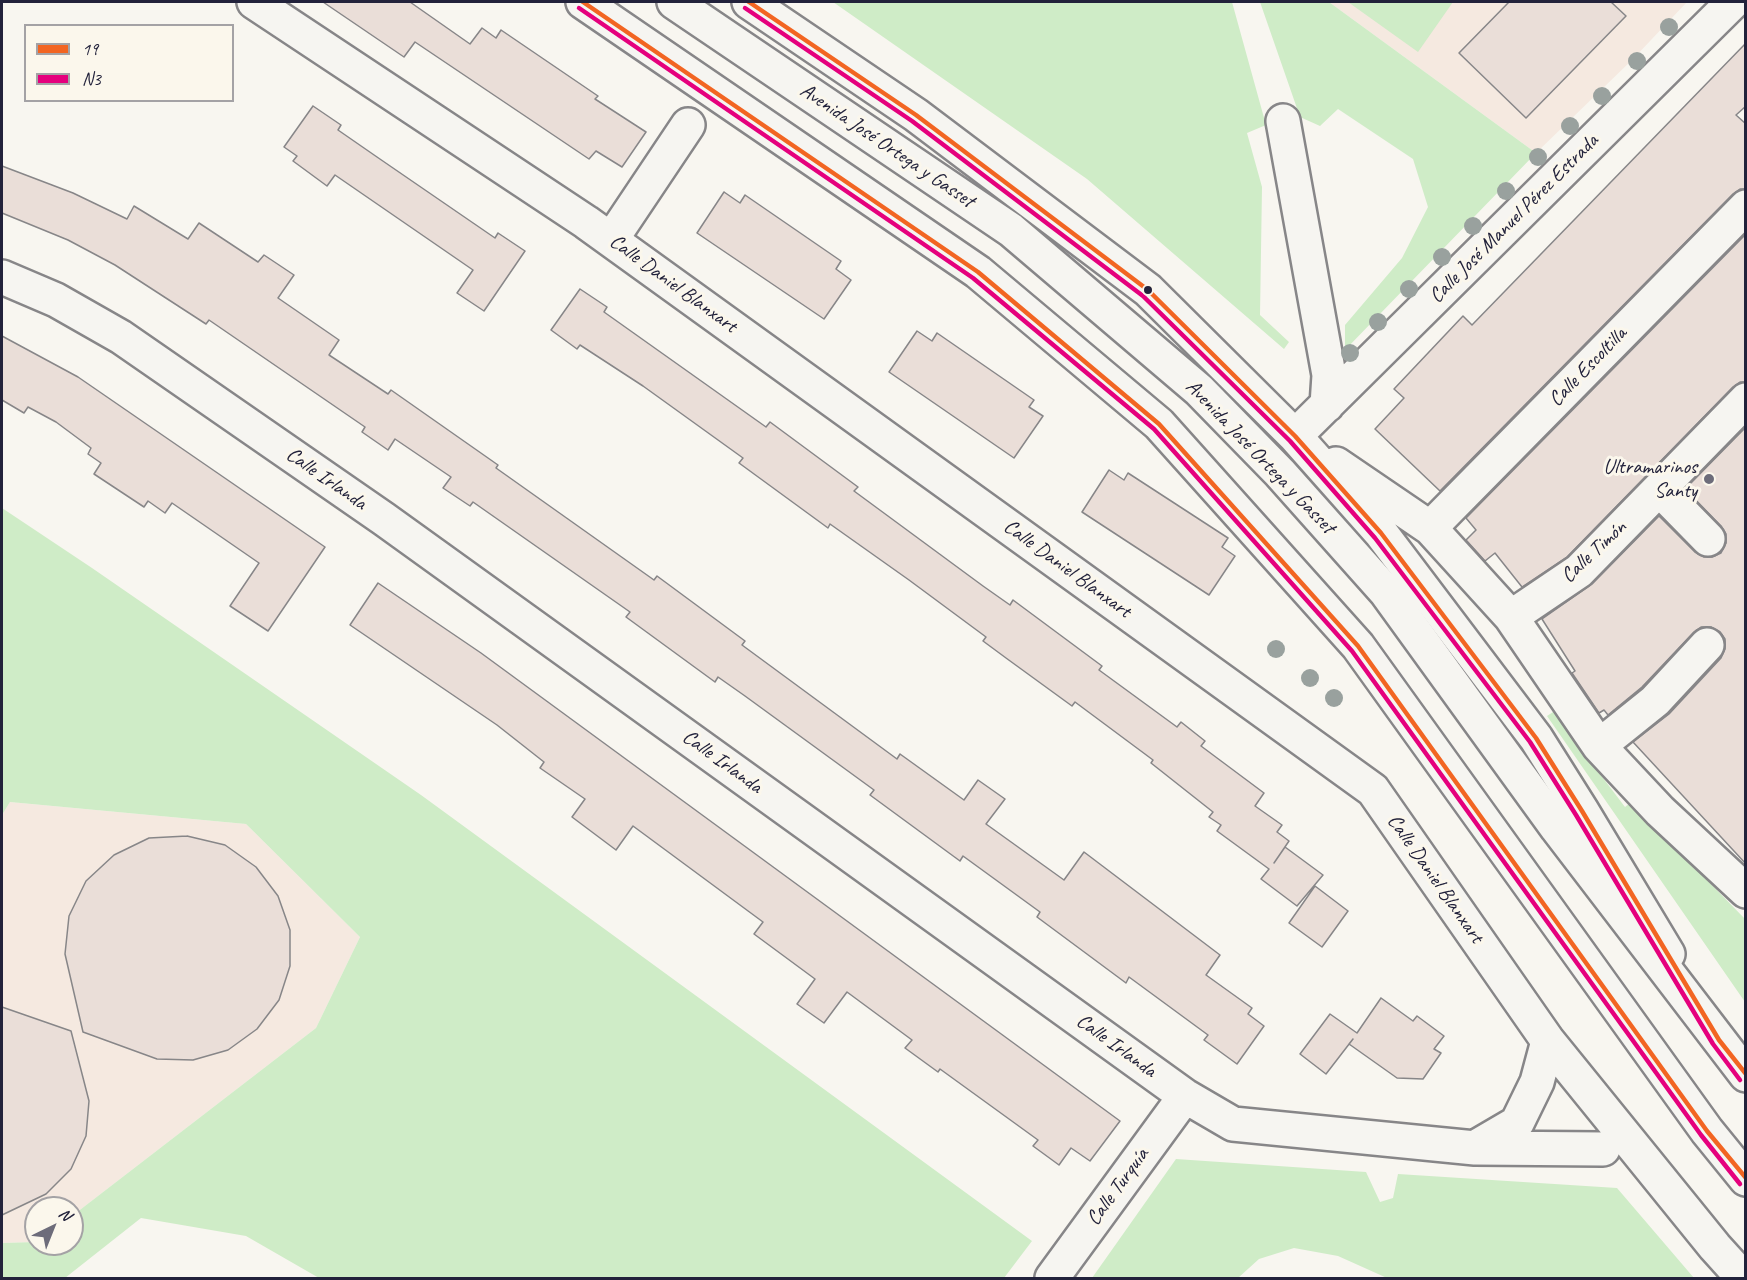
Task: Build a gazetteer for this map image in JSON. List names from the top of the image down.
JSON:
{
  "streets": {
    "street": [
      "Avenida José Ortega y Gasset",
      "Calle José Manuel Pérez Estrada",
      "Calle Daniel Blanxart",
      "Calle Escoltilla",
      "Calle Irlanda",
      "Calle Timón",
      "Calle Turquía"
    ]
  },
  "crossings": [
    ["Avenida José Ortega y Gasset", "Calle José Manuel Pérez Estrada"],
    ["Calle Irlanda", "Calle Turquía"]
  ],
  "places": ["Ultramarinos Santy"],
  "lines": ["transit line 19", "transit line N3"],
  "legend": ["19", "N3"],
  "north": "top right"
}
